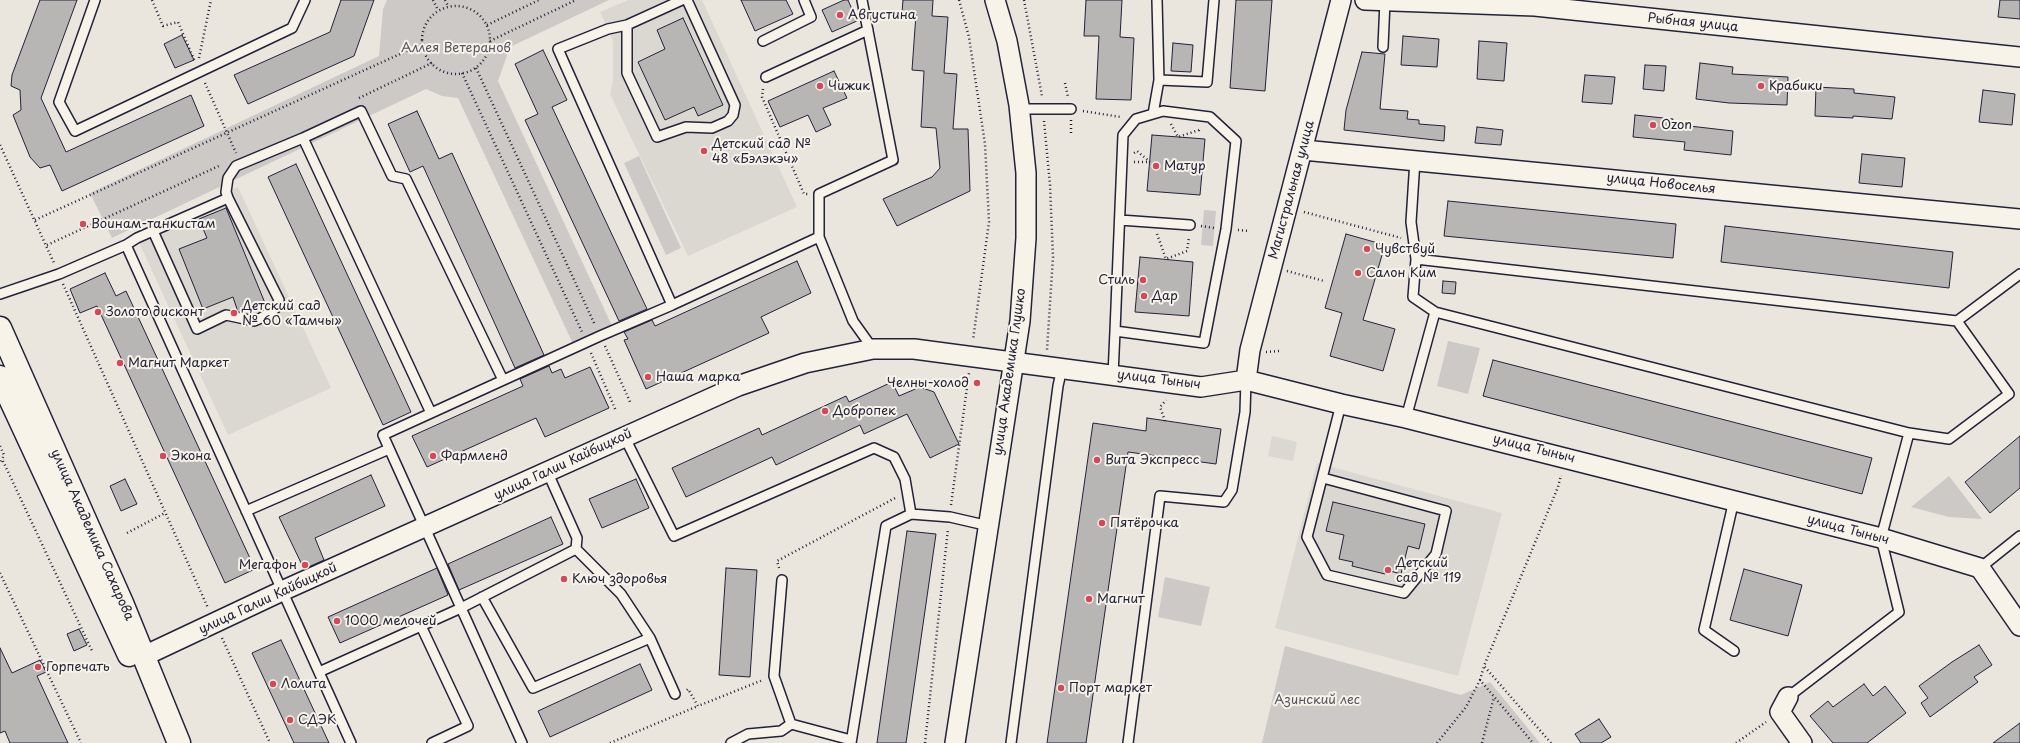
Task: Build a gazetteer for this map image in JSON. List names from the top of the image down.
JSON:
{
  "streets": {
    "main road": ["улица Академика Сахарова"],
    "street": [
      "Рыбная улица",
      "улица Новоселья",
      "Магистральная улица",
      "улица Академика Глушко",
      "улица Тыныч",
      "улица Галии Кайбицкой"
    ]
  },
  "crossings": [
    ["улица Новоселья", "Магистральная улица"],
    ["Магистральная улица", "улица Тыныч"],
    ["улица Академика Глушко", "улица Тыныч"],
    ["улица Академика Глушко", "улица Галии Кайбицкой"],
    ["улица Тыныч", "улица Галии Кайбицкой"],
    ["улица Галии Кайбицкой", "улица Академика Сахарова"]
  ],
  "parks": ["Аллея Ветеранов", "Азинский лес"],
  "places": [
    "Августина",
    "Чижик",
    "Крабики",
    "Ozon",
    "Детский сад № 48 «Бэлэкэч»",
    "Матур",
    "Воинам-танкистам",
    "Чувствуй",
    "Салон Ким",
    "Стиль",
    "Дар",
    "Золото дисконт",
    "Детский сад № 60 «Тамчы»",
    "Магнит Маркет",
    "Наша марка",
    "Челны-холод",
    "Добропек",
    "Экона",
    "Фармленд",
    "Вита Экспресс",
    "Пятёрочка",
    "Мегафон",
    "Детский сад № 119",
    "Ключ здоровья",
    "Магнит",
    "1000 мелочей",
    "Горпечать",
    "Лолита",
    "Порт маркет",
    "СДЭК"
  ]
}
